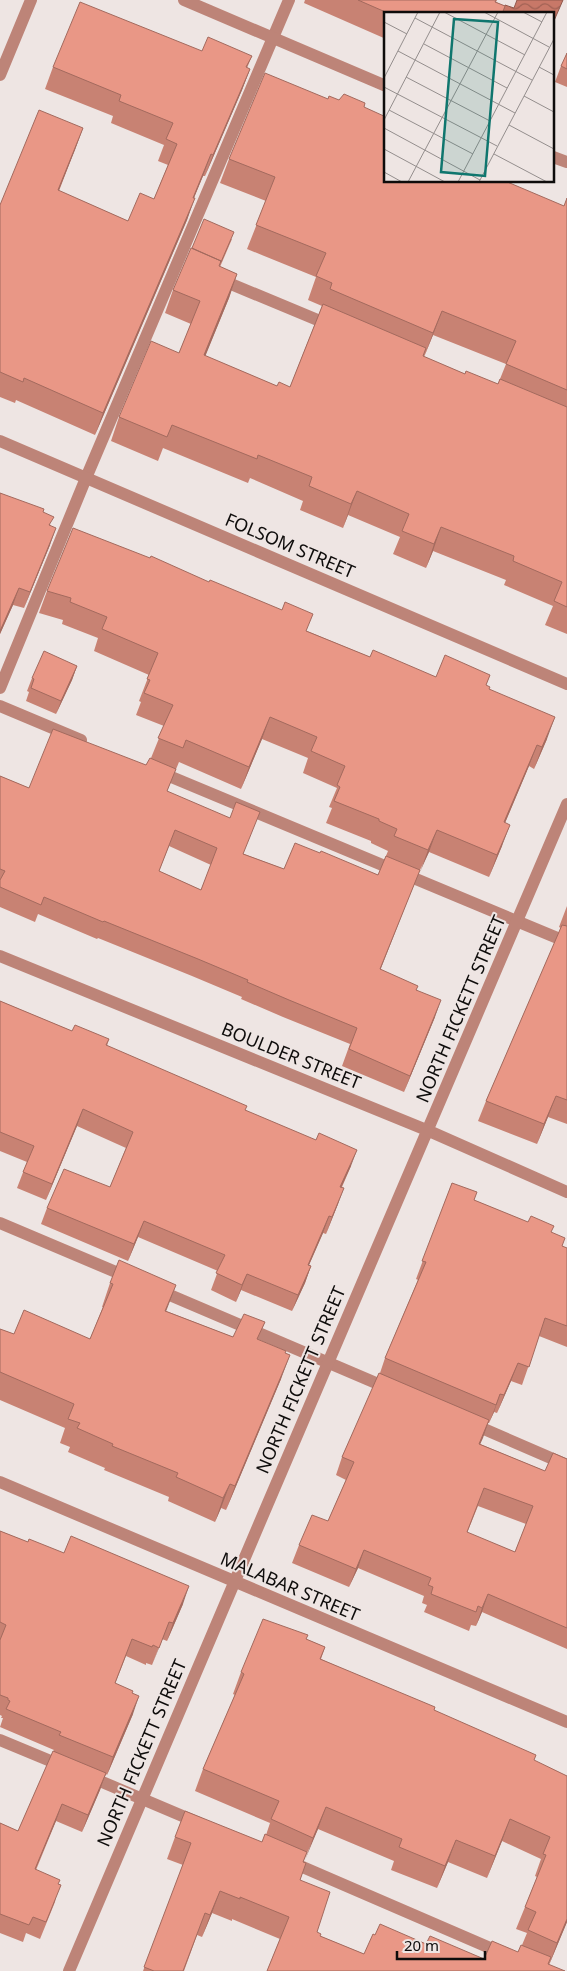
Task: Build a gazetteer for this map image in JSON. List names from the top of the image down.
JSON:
{
  "streets": {
    "street": [
      "FOLSOM STREET",
      "NORTH FICKETT STREET",
      "BOULDER STREET",
      "MALABAR STREET"
    ]
  },
  "crossings": [
    ["NORTH FICKETT STREET", "BOULDER STREET"],
    ["NORTH FICKETT STREET", "MALABAR STREET"]
  ],
  "scale_bar": "20 m"
}
